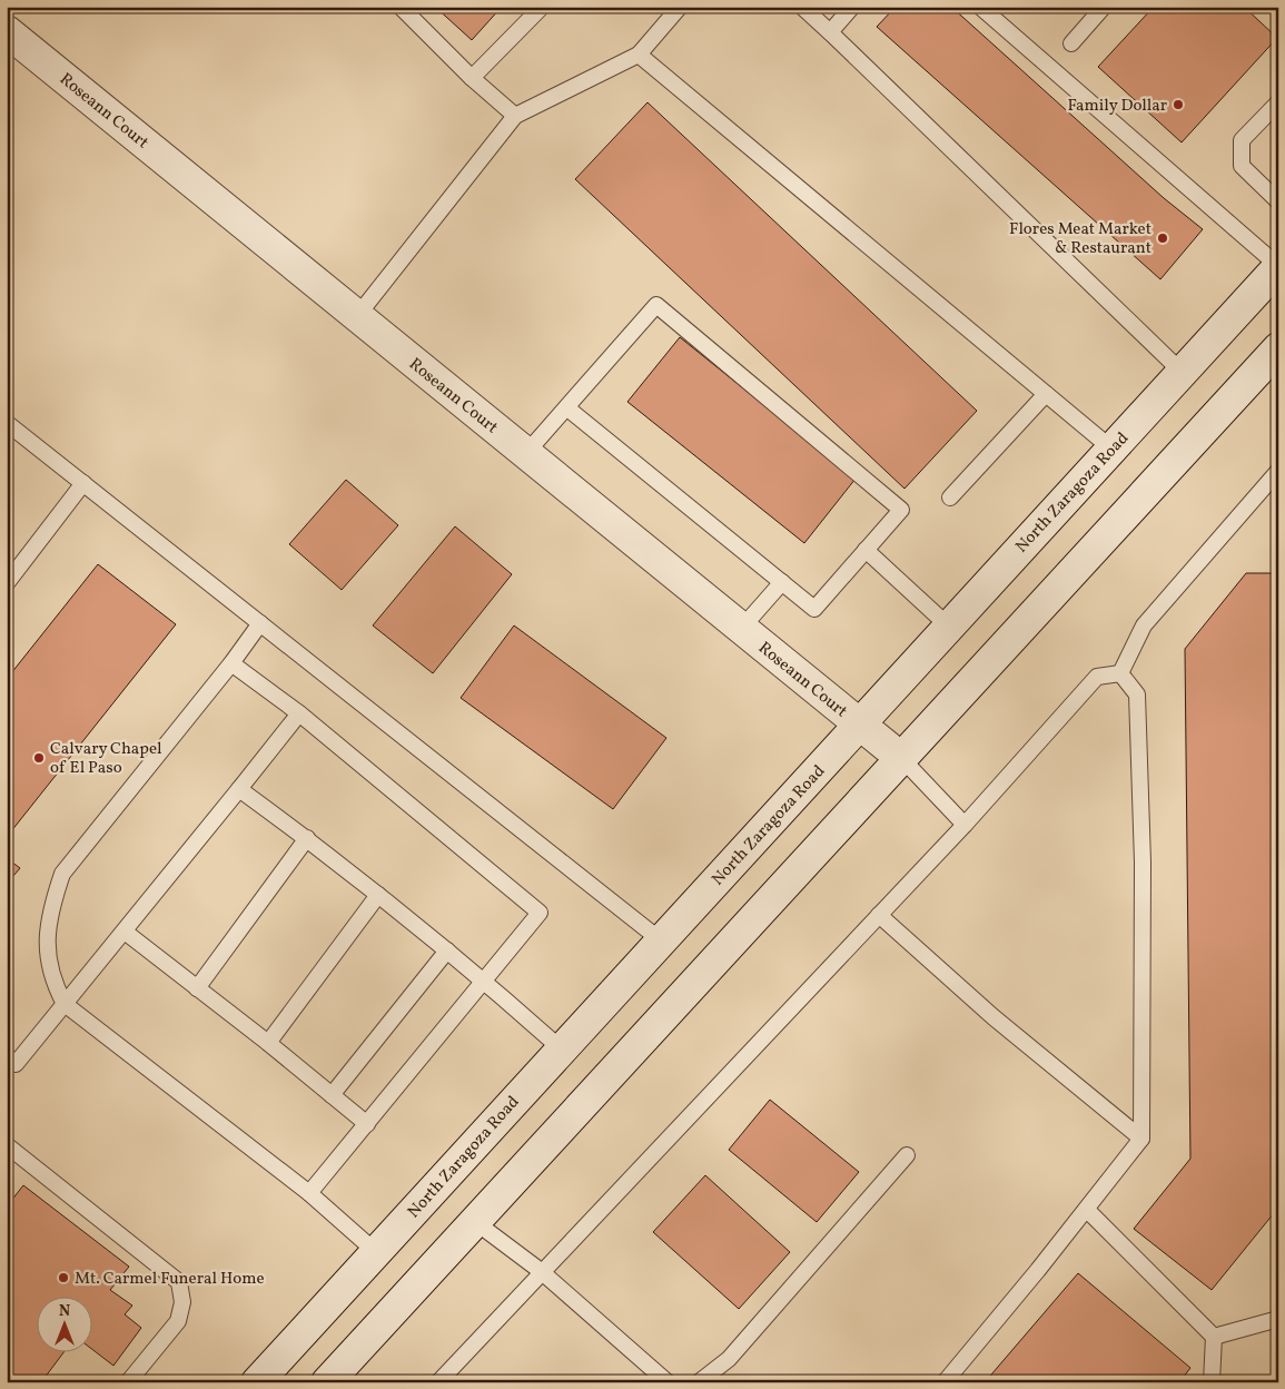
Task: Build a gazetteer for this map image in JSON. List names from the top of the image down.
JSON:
{
  "streets": {
    "main road": ["Roseann Court", "North Zaragoza Road"]
  },
  "crossings": [
    ["Roseann Court", "North Zaragoza Road"]
  ],
  "places": [
    "Family Dollar",
    "Flores Meat Market & Restaurant",
    "Calvary Chapel of El Paso",
    "Mt. Carmel Funeral Home"
  ],
  "north": "top"
}
